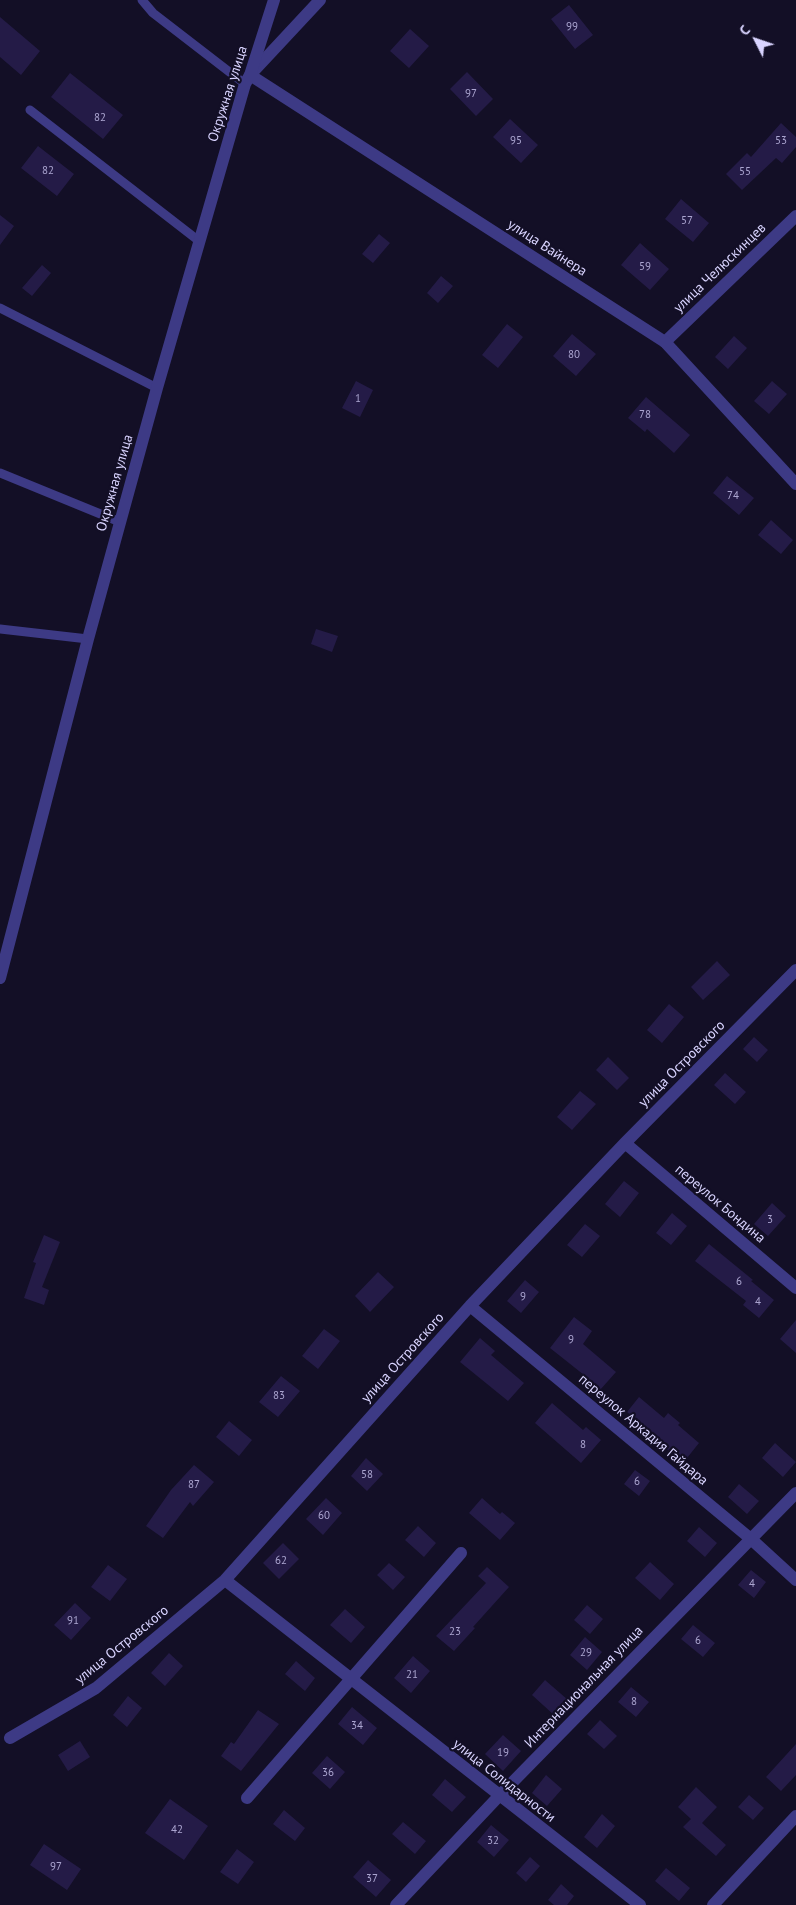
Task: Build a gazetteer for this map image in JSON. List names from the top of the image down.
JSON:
{
  "streets": {
    "street": [
      "Окружная улица",
      "улица Вайнера",
      "улица Челюскинцев",
      "улица Островского",
      "переулок Бондина",
      "переулок Аркадия Гайдара",
      "Интернациональная улица",
      "улица Солидарности"
    ]
  },
  "crossings": [
    ["Окружная улица", "улица Вайнера"],
    ["улица Вайнера", "улица Челюскинцев"],
    ["улица Островского", "переулок Бондина"],
    ["улица Островского", "переулок Аркадия Гайдара"],
    ["улица Островского", "улица Солидарности"],
    ["переулок Аркадия Гайдара", "Интернациональная улица"],
    ["Интернациональная улица", "улица Солидарности"]
  ],
  "house_numbers": [
    "99",
    "97",
    "82",
    "95",
    "53",
    "82",
    "55",
    "57",
    "59",
    "80",
    "1",
    "78",
    "74",
    "3",
    "6",
    "9",
    "4",
    "9",
    "83",
    "8",
    "58",
    "6",
    "87",
    "60",
    "62",
    "4",
    "91",
    "23",
    "6",
    "29",
    "21",
    "8",
    "34",
    "19",
    "36",
    "42",
    "32",
    "97",
    "37"
  ],
  "north": "top left"
}
